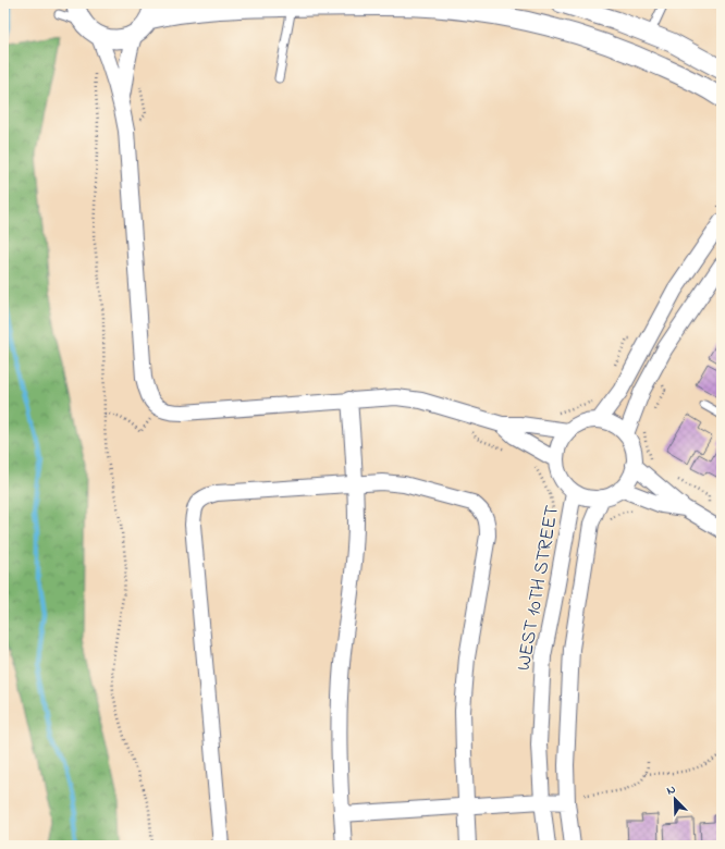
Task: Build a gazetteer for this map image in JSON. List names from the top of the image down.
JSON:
{
  "streets": {
    "street": ["WEST 10TH STREET"]
  },
  "north": "top left"
}
